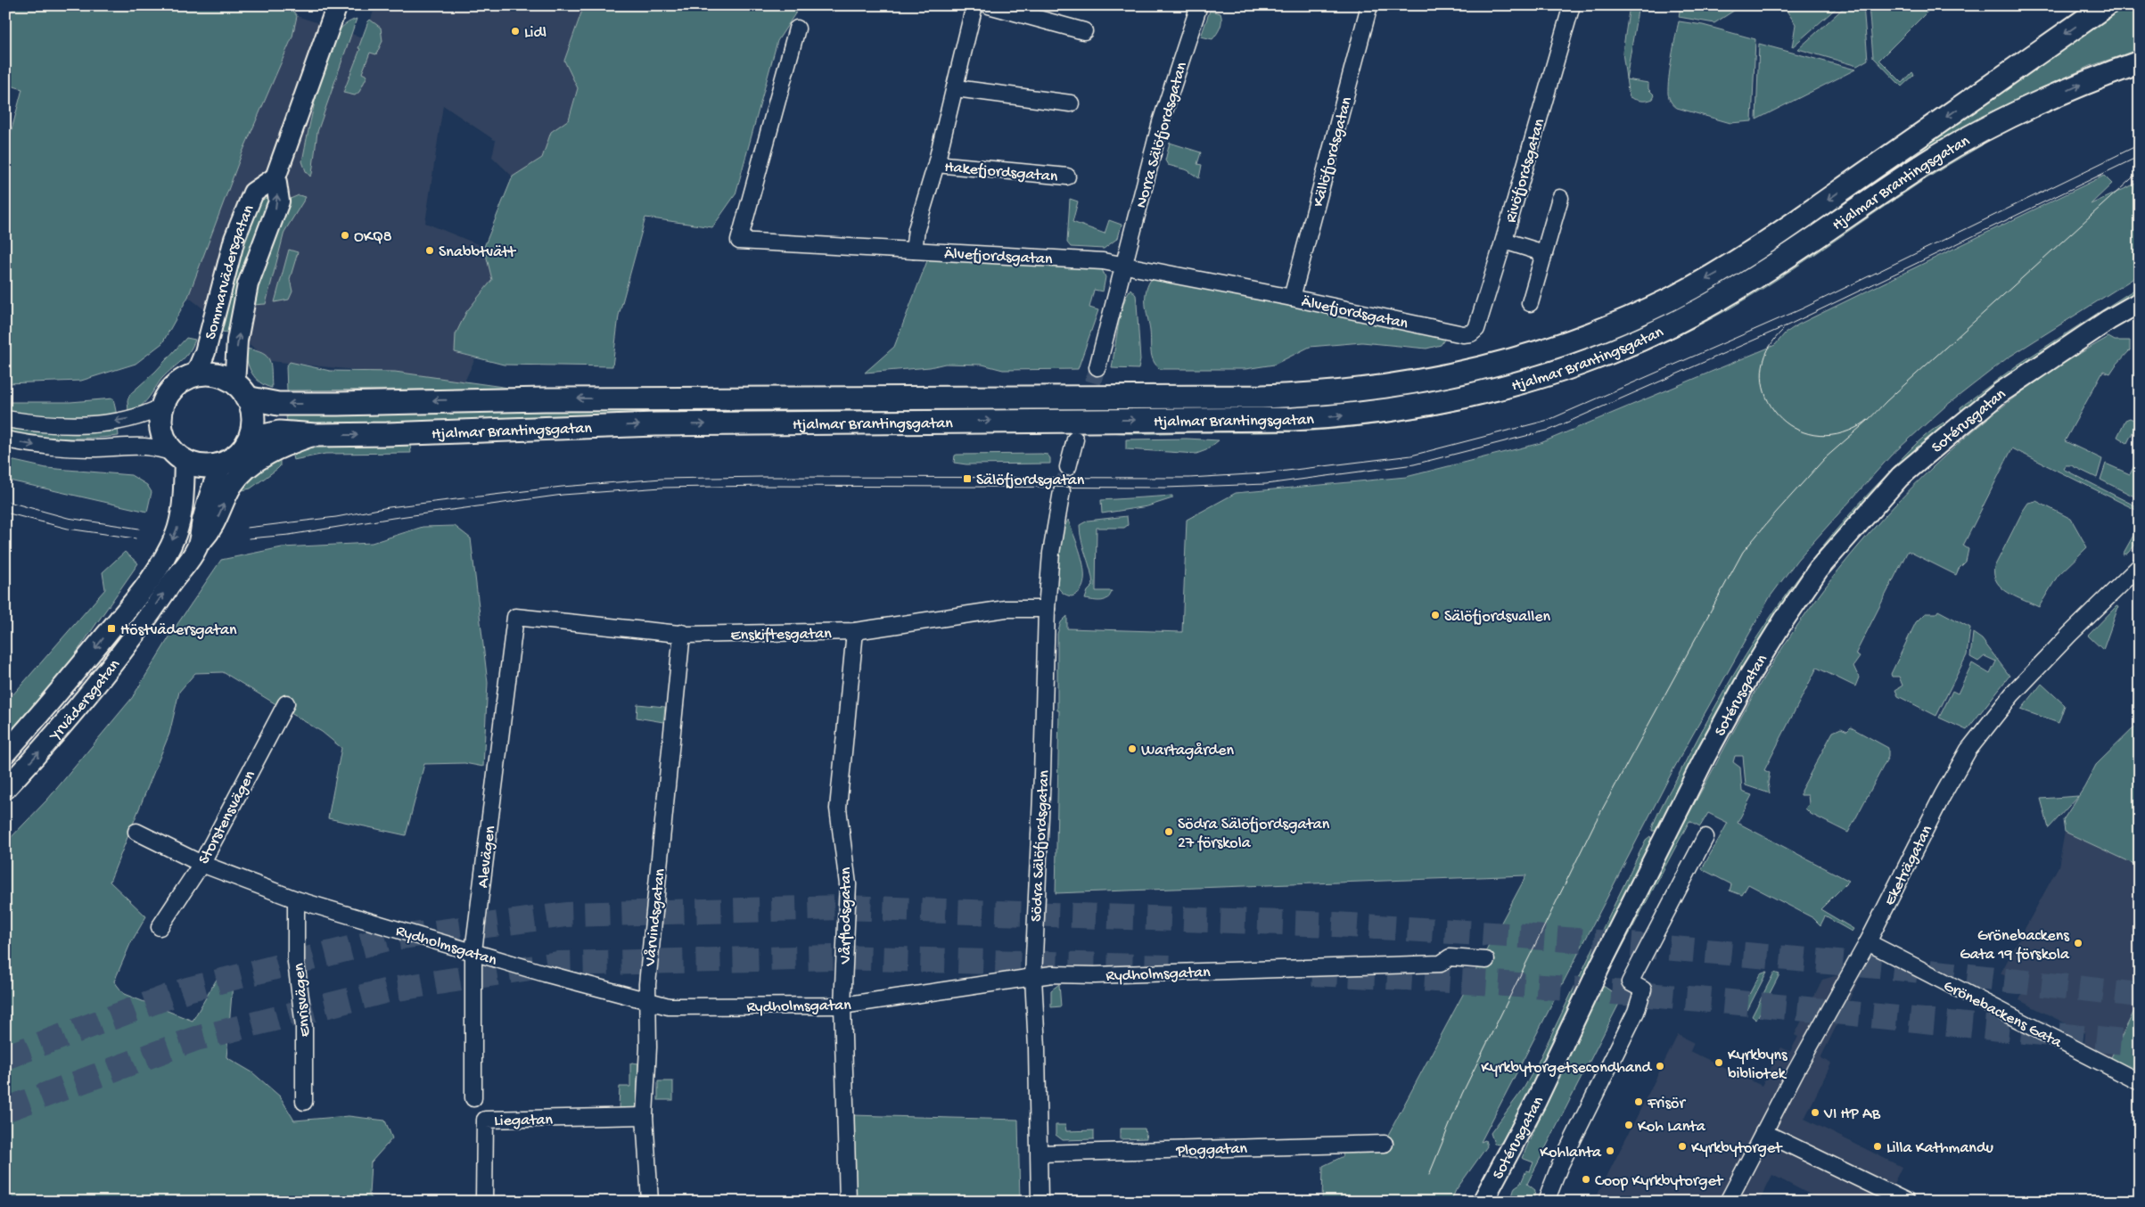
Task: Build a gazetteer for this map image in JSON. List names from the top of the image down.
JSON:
{
  "streets": {
    "main road": ["Hjalmar Brantingsgatan"],
    "street": [
      "Norra Sälöfjordsgatan",
      "Källöfjordsgatan",
      "Hakefjordsgatan",
      "Rivöfjordsgatan",
      "Älvefjordsgatan",
      "Sommarvädersgatan",
      "Sotérusgatan",
      "Enskiftesgatan",
      "Yrvädersgatan",
      "Storstensvägen",
      "Södra Sälöfjordsgatan",
      "Alevägen",
      "Eketrägatan",
      "Vårflodsgatan",
      "Vårvindsgatan",
      "Rydholmsgatan",
      "Enrisvägen",
      "Grönebackens Gata",
      "Liegatan",
      "Ploggatan"
    ]
  },
  "crossings": [
    ["Norra Sälöfjordsgatan", "Älvefjordsgatan"],
    ["Källöfjordsgatan", "Älvefjordsgatan"],
    ["Hakefjordsgatan", "Älvefjordsgatan"],
    ["Rivöfjordsgatan", "Älvefjordsgatan"],
    ["Hjalmar Brantingsgatan", "Sommarvädersgatan"],
    ["Hjalmar Brantingsgatan", "Yrvädersgatan"],
    ["Sommarvädersgatan", "Yrvädersgatan"],
    ["Enskiftesgatan", "Södra Sälöfjordsgatan"],
    ["Enskiftesgatan", "Alevägen"],
    ["Enskiftesgatan", "Vårflodsgatan"],
    ["Enskiftesgatan", "Vårvindsgatan"],
    ["Storstensvägen", "Rydholmsgatan"],
    ["Södra Sälöfjordsgatan", "Rydholmsgatan"],
    ["Södra Sälöfjordsgatan", "Ploggatan"],
    ["Alevägen", "Rydholmsgatan"],
    ["Eketrägatan", "Grönebackens Gata"],
    ["Vårflodsgatan", "Rydholmsgatan"],
    ["Vårvindsgatan", "Rydholmsgatan"],
    ["Vårvindsgatan", "Liegatan"],
    ["Rydholmsgatan", "Enrisvägen"]
  ],
  "places": {
    "other": [
      "Lidl",
      "OKQ8",
      "Snabbtvätt",
      "Sälöfjordsvallen",
      "Wartagården",
      "Södra Sälöfjordsgatan 27 förskola",
      "Grönebackens Gata 19 förskola",
      "Kyrkbyns bibliotek",
      "Kyrkbytorgetsecondhand",
      "Frisör",
      "VI HP AB",
      "Koh Lanta",
      "Kyrkbytorget",
      "Lilla Kathmandu",
      "Kohlanta",
      "Coop Kyrkbytorget"
    ],
    "transit": ["Sälöfjordsgatan", "Höstvädersgatan"]
  }
}
